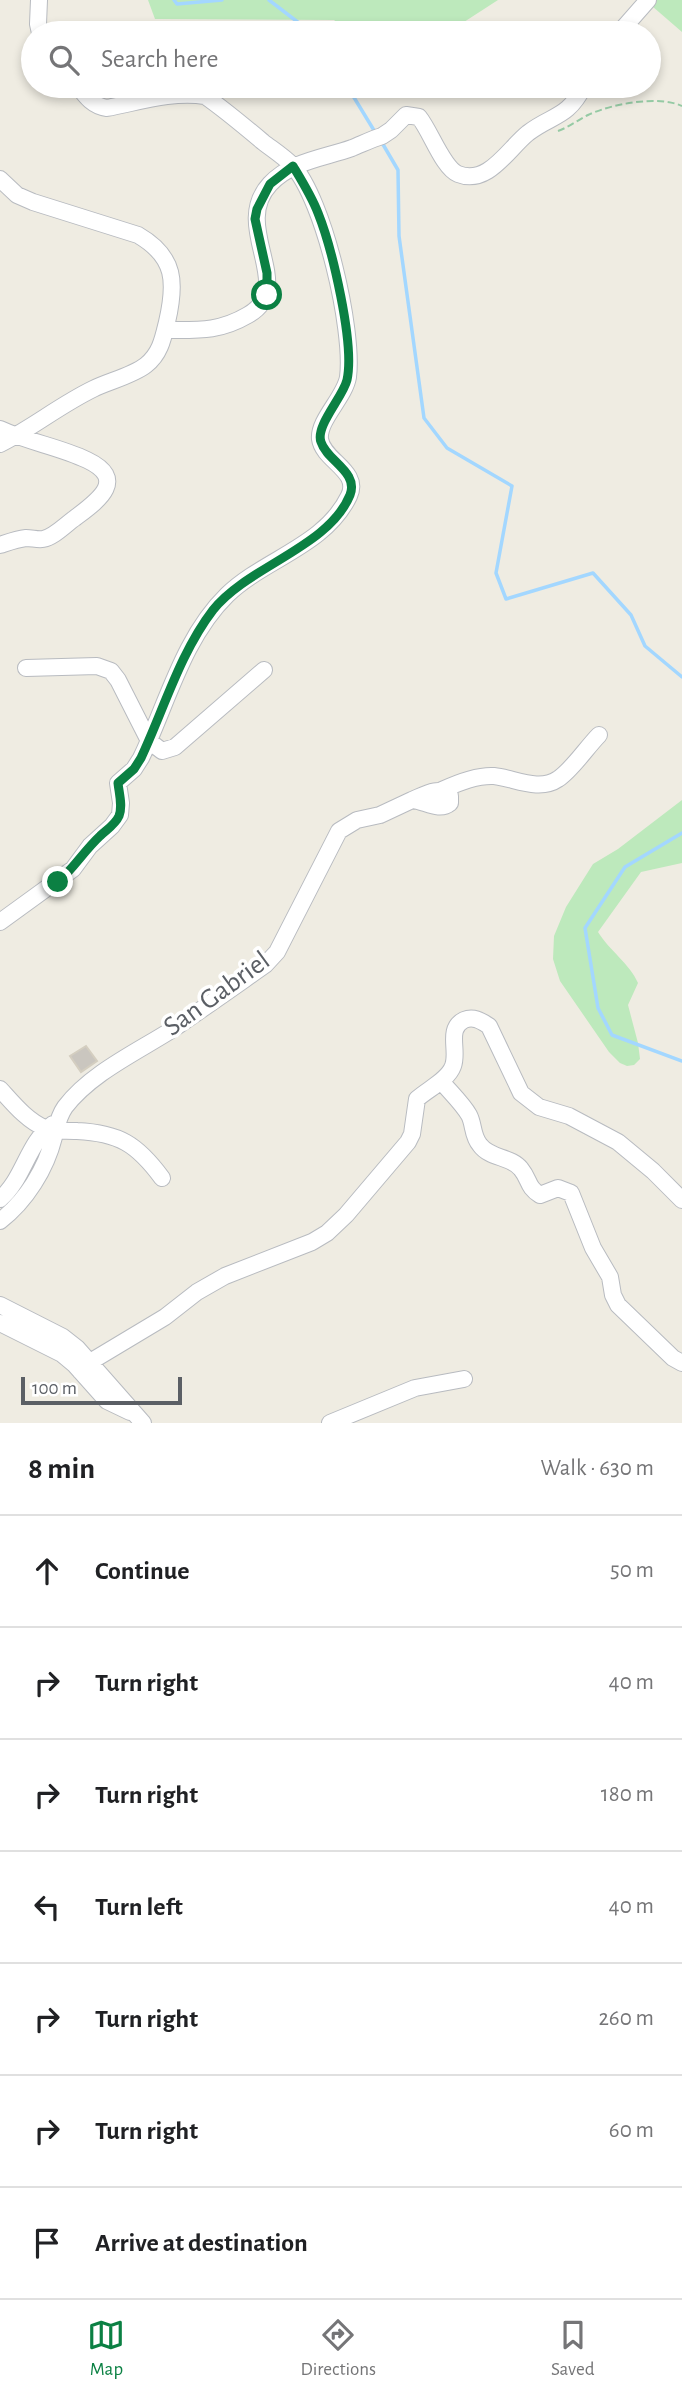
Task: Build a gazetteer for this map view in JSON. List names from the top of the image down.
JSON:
{
  "streets": {
    "street": ["San Gabriel"]
  },
  "scale_bar": "100 m",
  "page": {
    "search": "Search here",
    "scale": "100 m",
    "heading": ["8 min", "Walk · 630 m"],
    "list": [
      ["Continue", "50 m"],
      ["Turn right", "40 m"],
      ["Turn right", "180 m"],
      ["Turn left", "40 m"],
      ["Turn right", "260 m"],
      ["Turn right", "60 m"],
      "Arrive at destination"
    ],
    "nav": ["Map", "Directions", "Saved"]
  }
}
